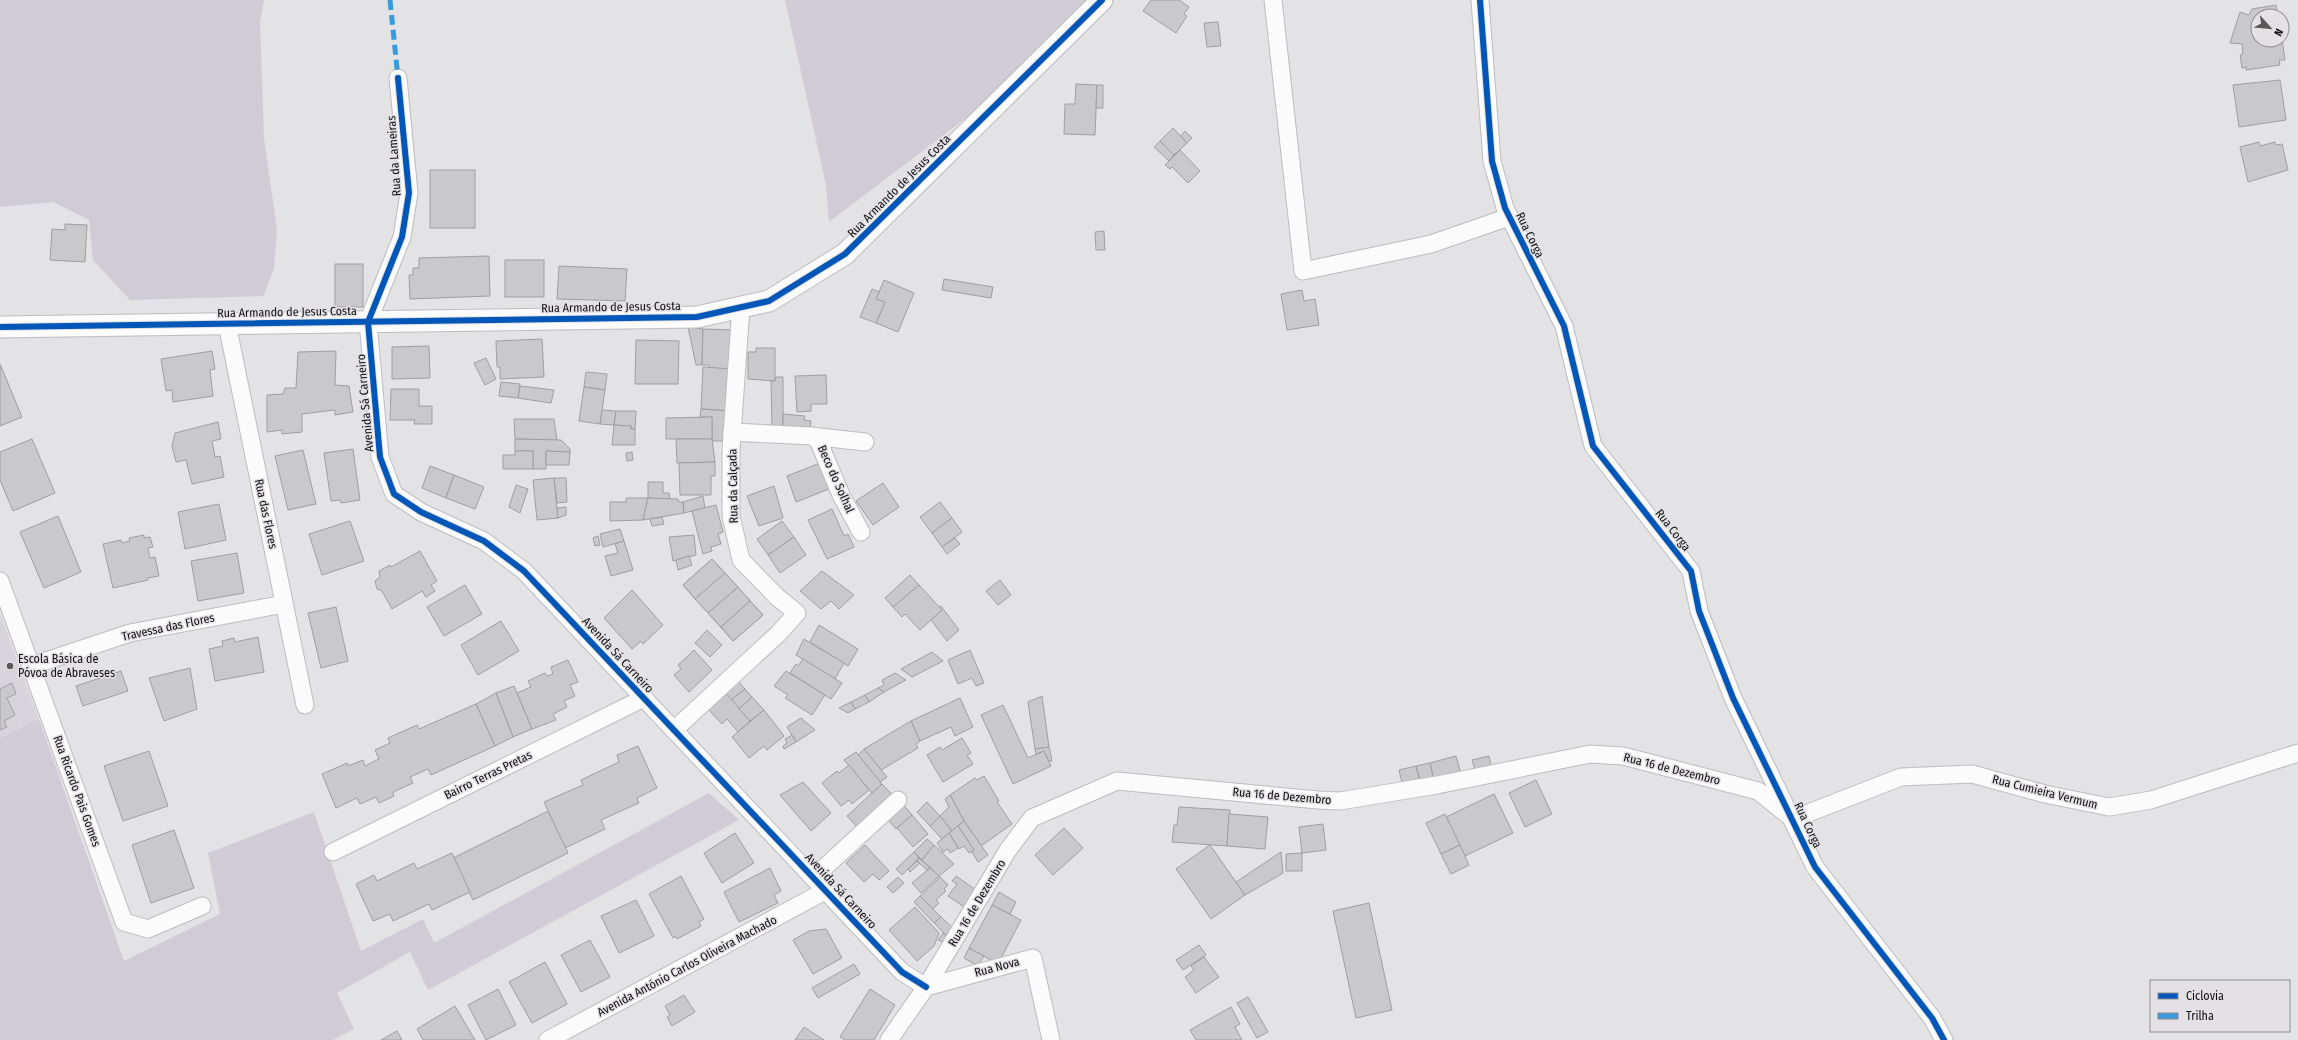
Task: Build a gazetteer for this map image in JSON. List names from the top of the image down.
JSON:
{
  "streets": {
    "street": [
      "Rua da Lameiras",
      "Rua Armando de Jesus Costa",
      "Rua Corga",
      "Avenida Sá Carneiro",
      "Beco do Solhal",
      "Rua da Calçada",
      "Rua das Flores",
      "Travessa das Flores",
      "Rua 16 de Dezembro",
      "Bairro Terras Pretas",
      "Rua Ricardo Pais Gomes",
      "Rua Cumieira Vermum",
      "Avenida António Carlos Oliveira Machado",
      "Rua Nova"
    ]
  },
  "crossings": [
    ["Rua da Lameiras", "Rua Armando de Jesus Costa"],
    ["Rua da Lameiras", "Avenida Sá Carneiro"],
    ["Rua Armando de Jesus Costa", "Avenida Sá Carneiro"],
    ["Rua Armando de Jesus Costa", "Rua da Calçada"],
    ["Rua Armando de Jesus Costa", "Rua das Flores"],
    ["Rua Corga", "Rua 16 de Dezembro"],
    ["Rua Corga", "Rua Cumieira Vermum"],
    ["Avenida Sá Carneiro", "Rua da Calçada"],
    ["Avenida Sá Carneiro", "Rua 16 de Dezembro"],
    ["Avenida Sá Carneiro", "Bairro Terras Pretas"],
    ["Avenida Sá Carneiro", "Avenida António Carlos Oliveira Machado"],
    ["Avenida Sá Carneiro", "Rua Nova"],
    ["Beco do Solhal", "Rua da Calçada"],
    ["Rua das Flores", "Travessa das Flores"],
    ["Travessa das Flores", "Rua Ricardo Pais Gomes"],
    ["Rua 16 de Dezembro", "Rua Cumieira Vermum"],
    ["Rua 16 de Dezembro", "Rua Nova"]
  ],
  "places": ["Escola Básica de Póvoa de Abraveses"],
  "legend": ["Ciclovia", "Trilha"],
  "north": "bottom right"
}
